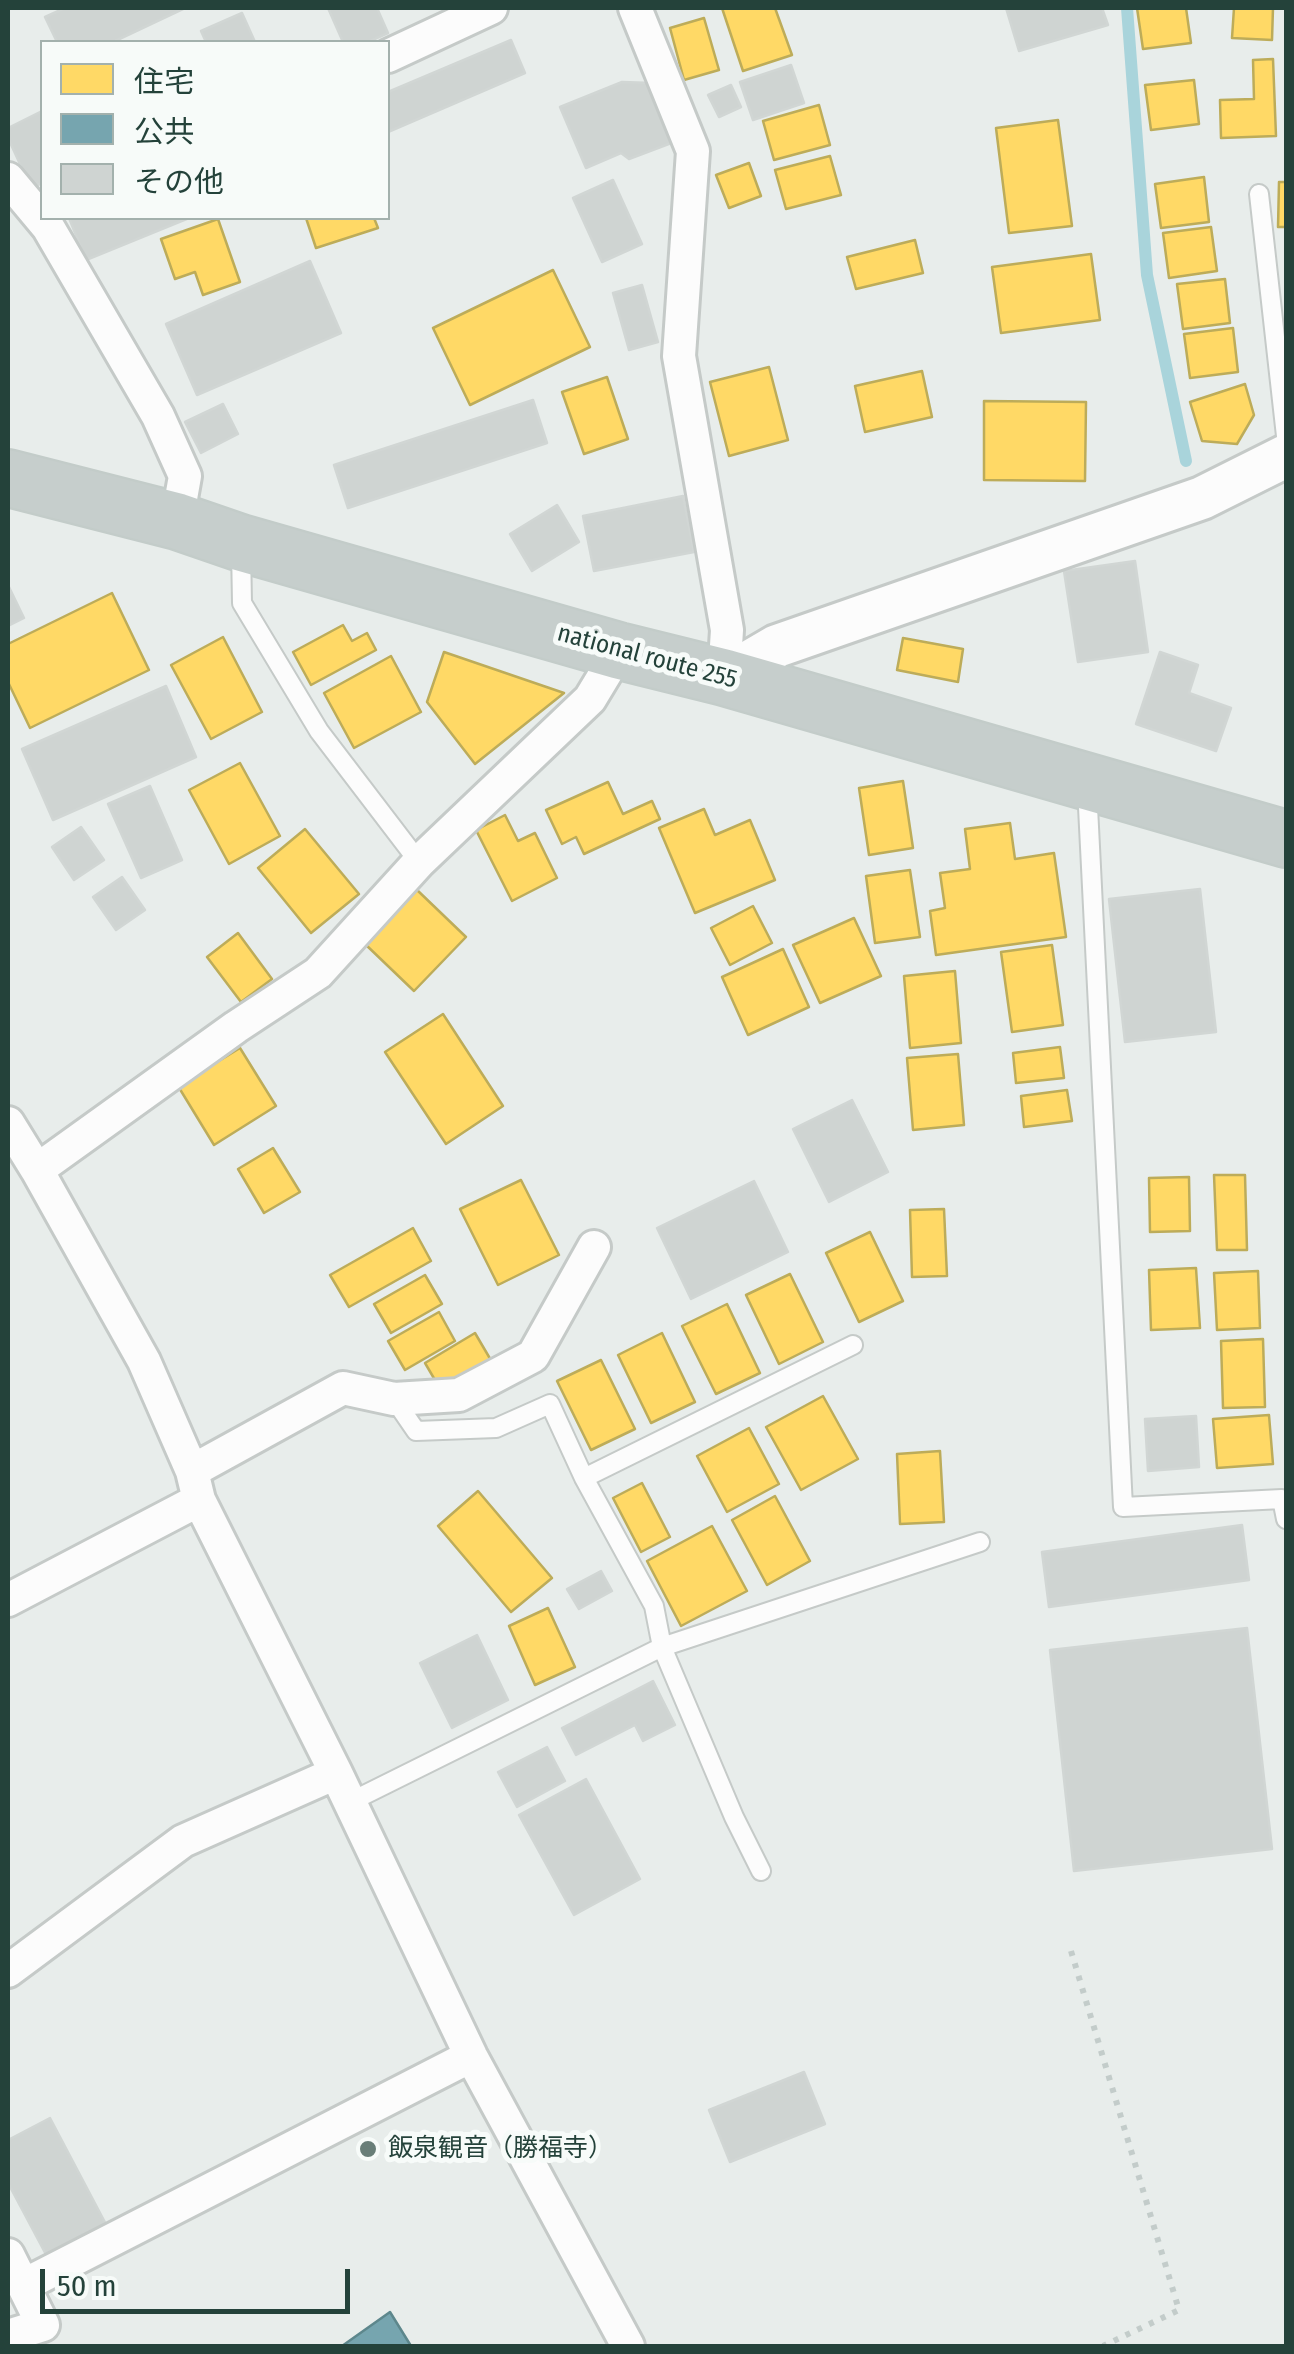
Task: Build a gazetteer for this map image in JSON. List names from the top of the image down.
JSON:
{
  "streets": {
    "highway": ["national route 255"]
  },
  "places": ["飯泉観音（勝福寺）"],
  "legend": ["住宅", "公共", "その他"],
  "scale_bar": "50 m"
}
